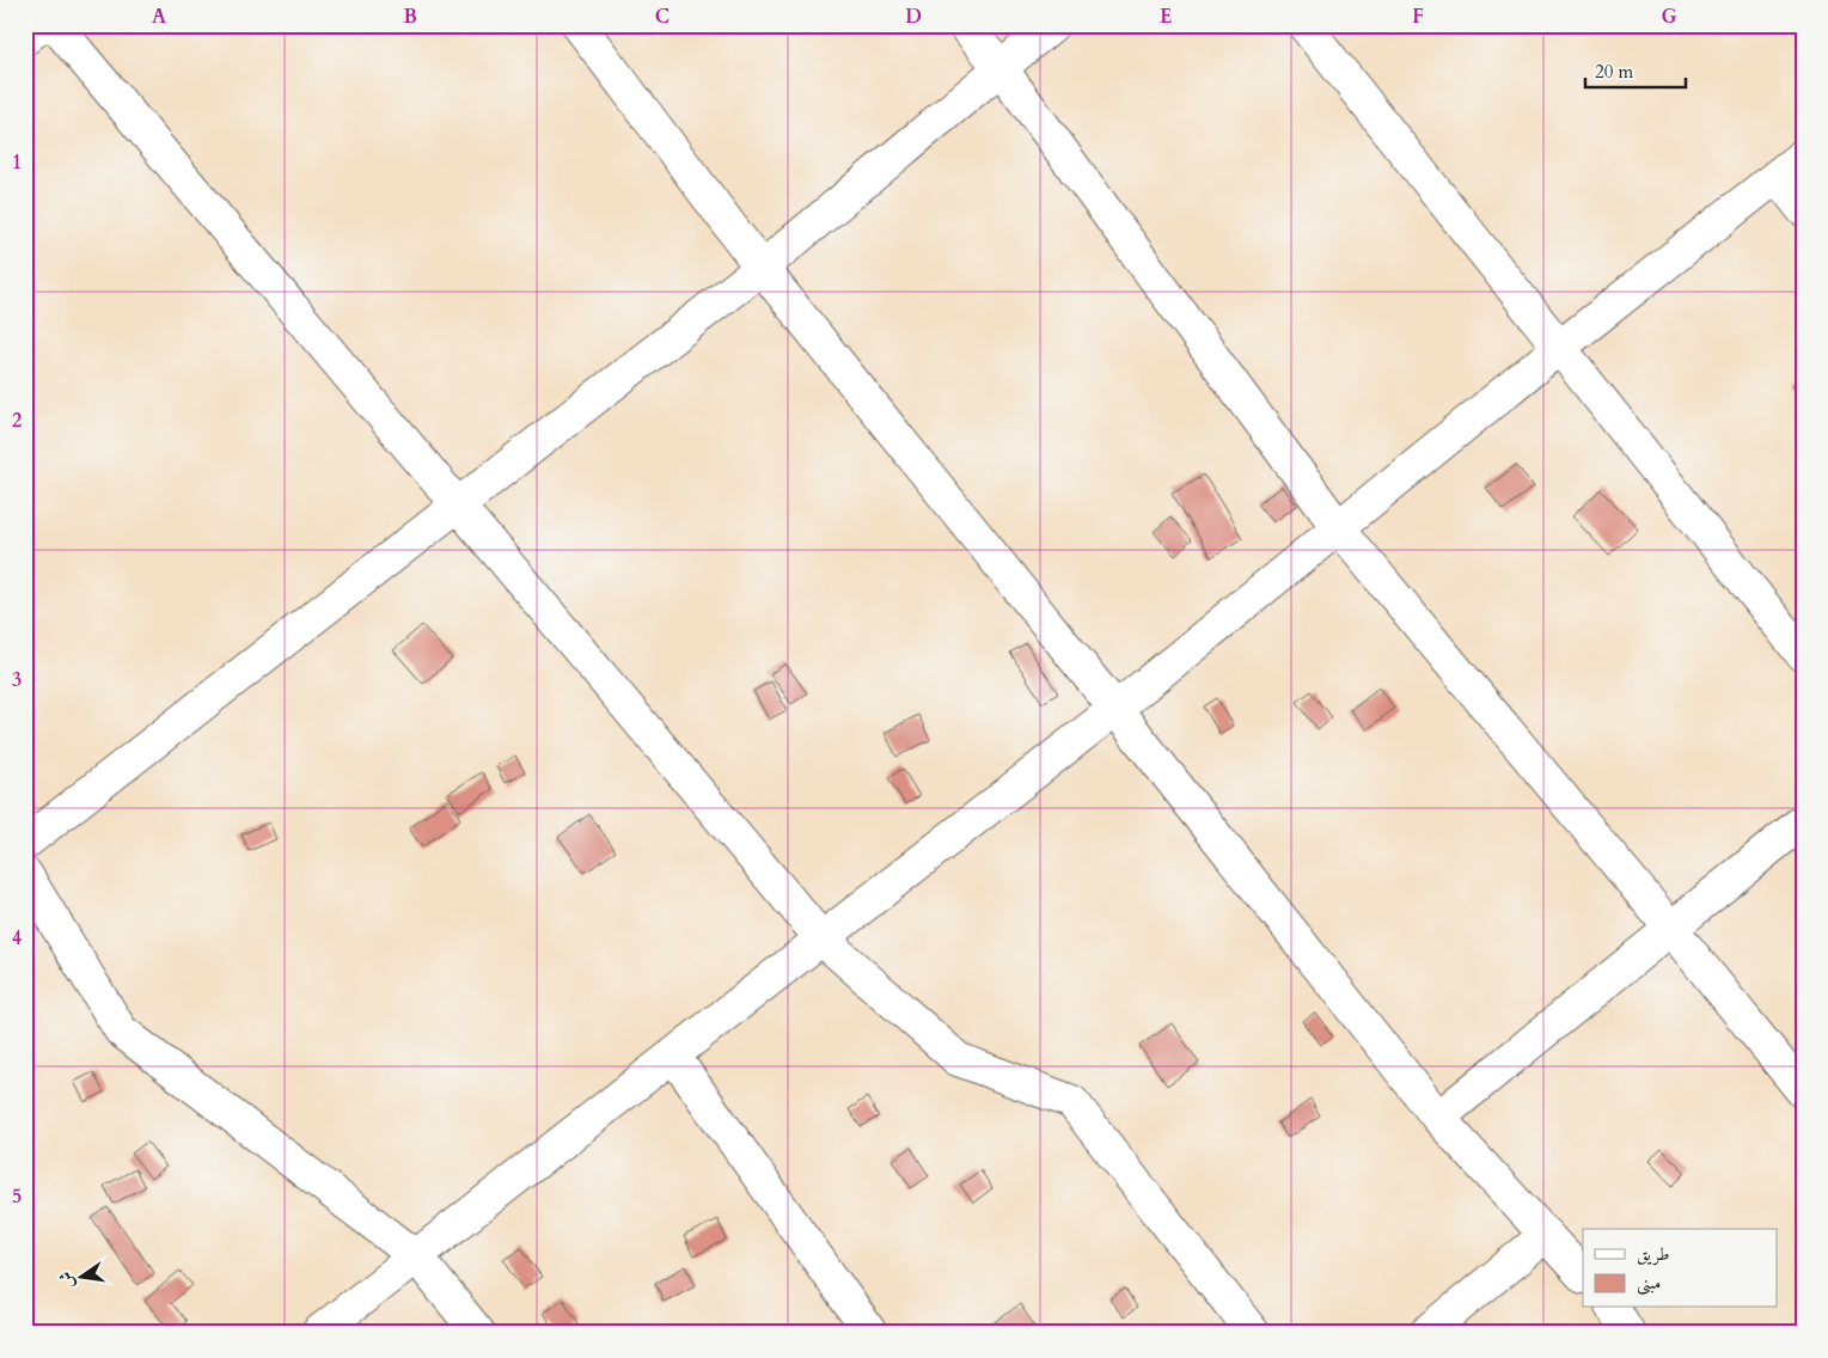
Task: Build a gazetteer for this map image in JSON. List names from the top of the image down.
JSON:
{
  "legend": ["طريق", "مبنى"],
  "scale_bar": "20 m",
  "north": "left",
  "grid": {
    "columns": [
      "A",
      "B",
      "C",
      "D",
      "E",
      "F",
      "G"
    ],
    "rows": [
      "1",
      "2",
      "3",
      "4",
      "5"
    ]
  }
}
